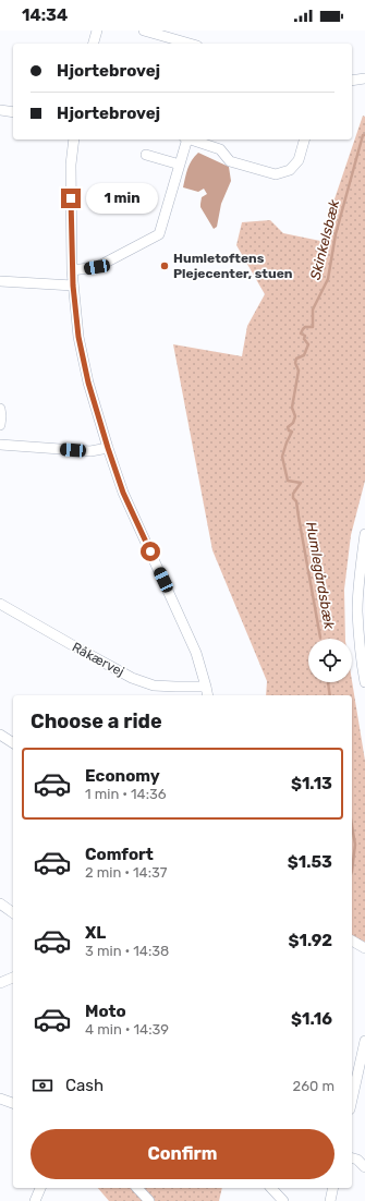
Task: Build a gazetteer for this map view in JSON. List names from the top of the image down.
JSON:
{
  "streets": {
    "street": ["Råkærvej"]
  },
  "water": ["Skinkelsbæk", "Humlegårdsbæk"],
  "places": ["Humletoftens Plejecenter, stuen"],
  "page": {
    "status": "14:34",
    "banner": ["Hjortebrovej", "Hjortebrovej"],
    "bubble": "1 min",
    "heading": "Choose a ride",
    "list": [
      {
        "name": "Economy",
        "note": "1 min · 14:36",
        "value": "$1.13"
      },
      {
        "name": "Comfort",
        "note": "2 min · 14:37",
        "value": "$1.53"
      },
      {
        "name": "XL",
        "note": "3 min · 14:38",
        "value": "$1.92"
      },
      {
        "name": "Moto",
        "note": "4 min · 14:39",
        "value": "$1.16"
      }
    ],
    "pay": ["Cash", "260 m"],
    "buttons": "Confirm"
  }
}
